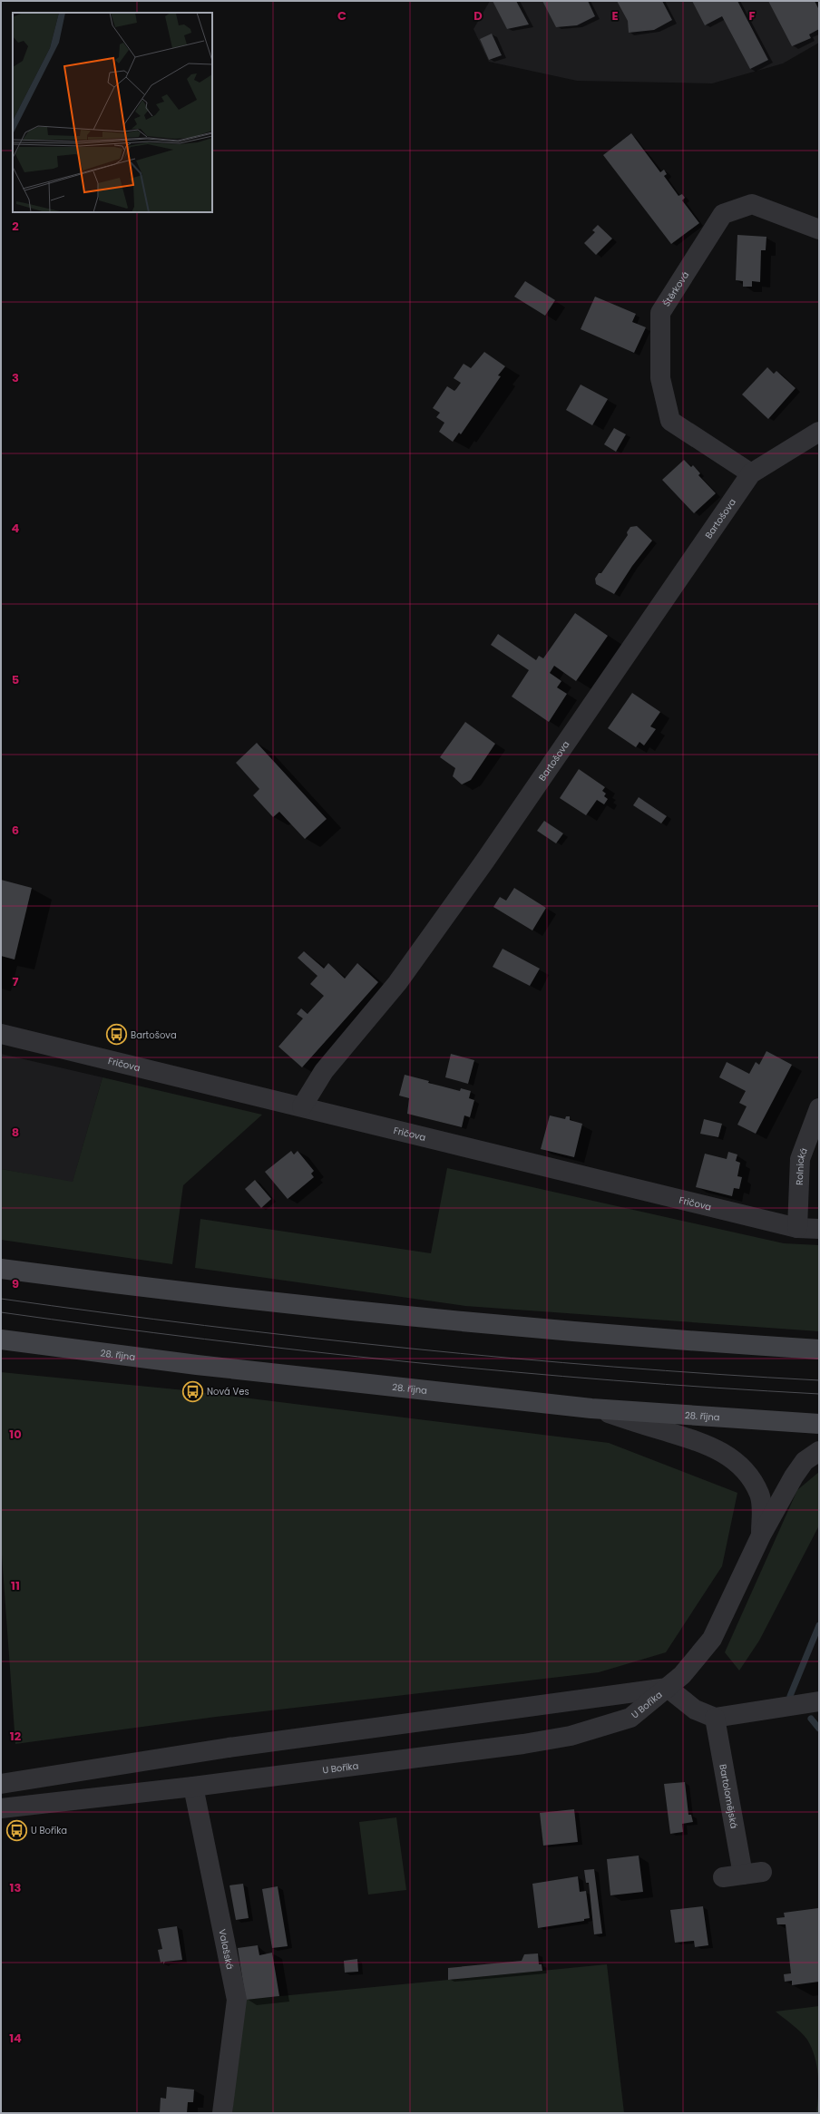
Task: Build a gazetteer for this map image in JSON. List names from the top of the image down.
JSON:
{
  "streets": {
    "main road": ["28. října"],
    "street": [
      "Štěrková",
      "Bartošova",
      "Fričova",
      "Rolnická",
      "U Boříka",
      "Bartolomějská",
      "Valašská"
    ]
  },
  "crossings": [
    ["Štěrková", "Bartošova"],
    ["Bartošova", "Fričova"],
    ["Fričova", "Rolnická"],
    ["U Boříka", "Valašská"]
  ],
  "places": {
    "bus stop": ["Bartošova", "Nová Ves", "U Boříka"]
  },
  "grid": {
    "columns": [
      "C",
      "D",
      "E",
      "F"
    ],
    "rows": [
      "2",
      "3",
      "4",
      "5",
      "6",
      "7",
      "8",
      "9",
      "10",
      "11",
      "12",
      "13",
      "14"
    ]
  }
}
